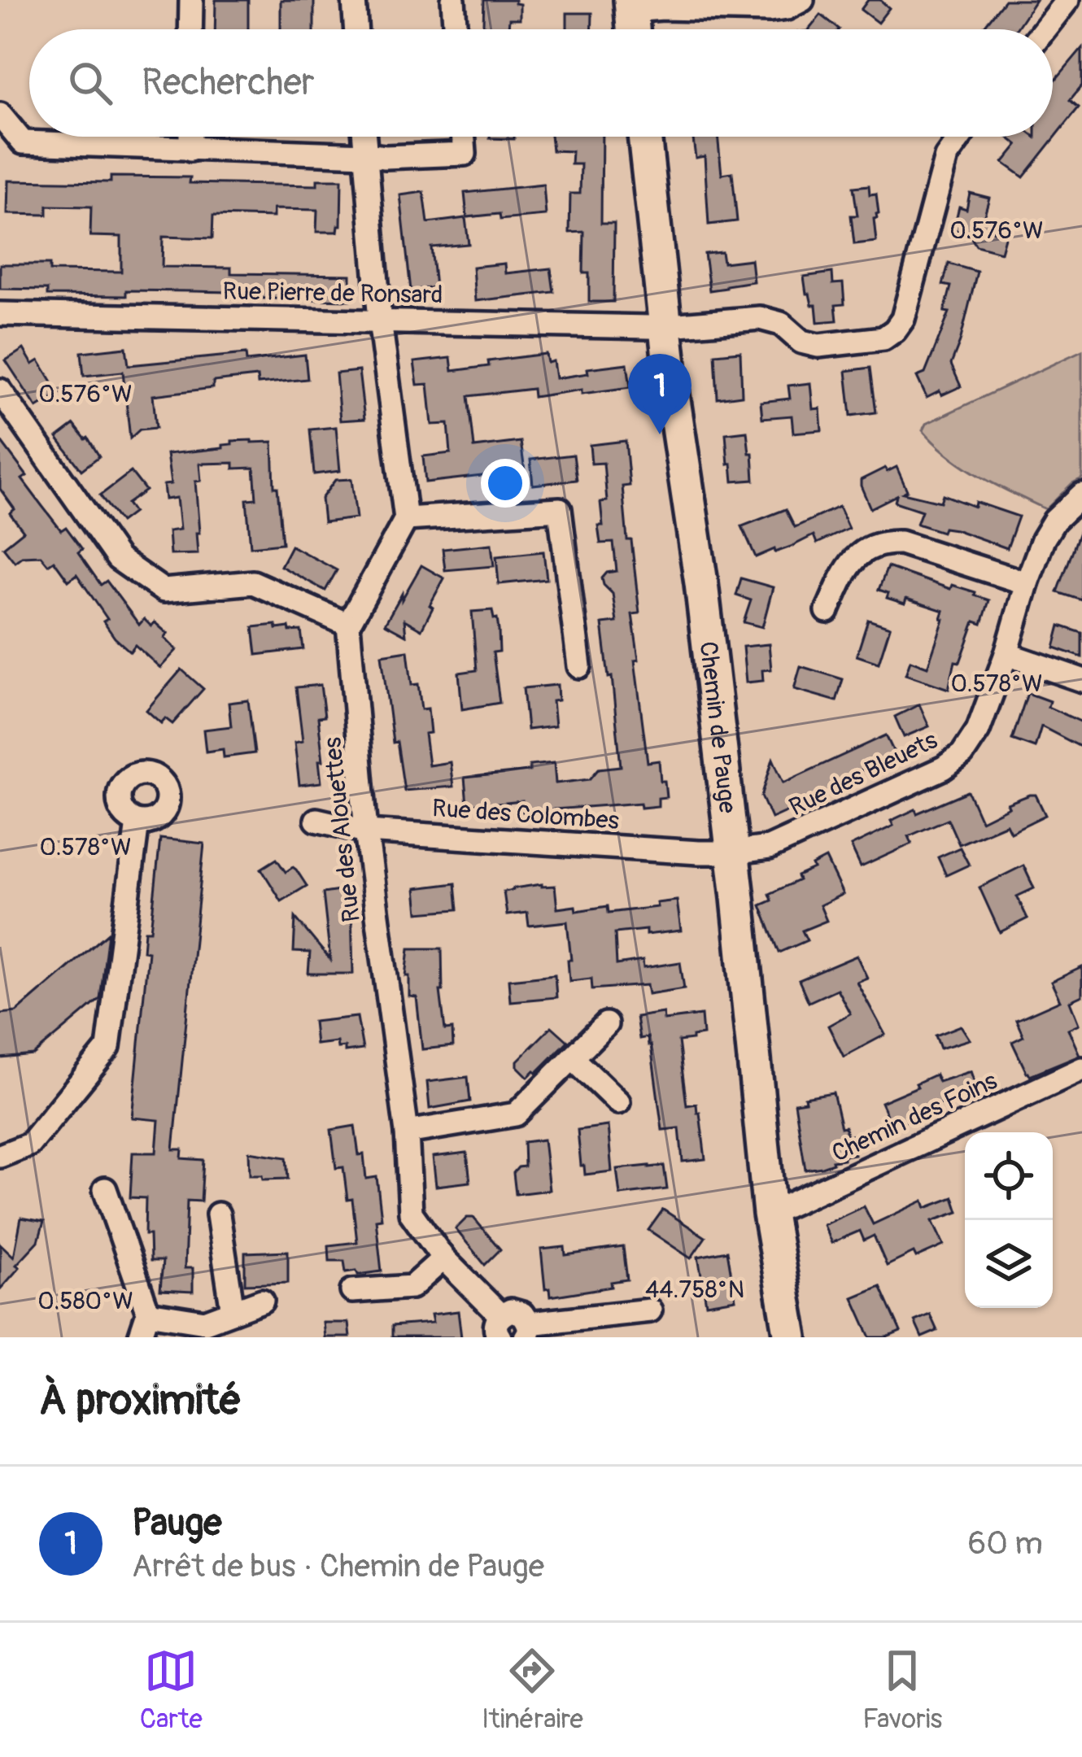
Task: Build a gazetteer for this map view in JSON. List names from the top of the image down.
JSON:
{
  "streets": {
    "street": [
      "Rue Pierre de Ronsard",
      "Chemin de Pauge",
      "Rue des Bleuets",
      "Rue des Colombes",
      "Rue des Alouettes",
      "Chemin des Foins"
    ]
  },
  "crossings": [
    ["Rue Pierre de Ronsard", "Chemin de Pauge"],
    ["Chemin de Pauge", "Rue des Bleuets"],
    ["Chemin de Pauge", "Rue des Colombes"],
    ["Chemin de Pauge", "Chemin des Foins"],
    ["Rue des Bleuets", "Rue des Colombes"],
    ["Rue des Colombes", "Rue des Alouettes"]
  ],
  "page": {
    "search": "Rechercher",
    "pins": "1",
    "heading": "À proximité",
    "list": [
      {
        "mark": "1",
        "name": "Pauge",
        "note": "Arrêt de bus · Chemin de Pauge",
        "value": "60 m"
      }
    ],
    "nav": ["Carte", "Itinéraire", "Favoris"]
  },
  "coordinates": [
    "0.576°W",
    "0.578°W",
    "44.758°N",
    "0.580°W"
  ]
}
